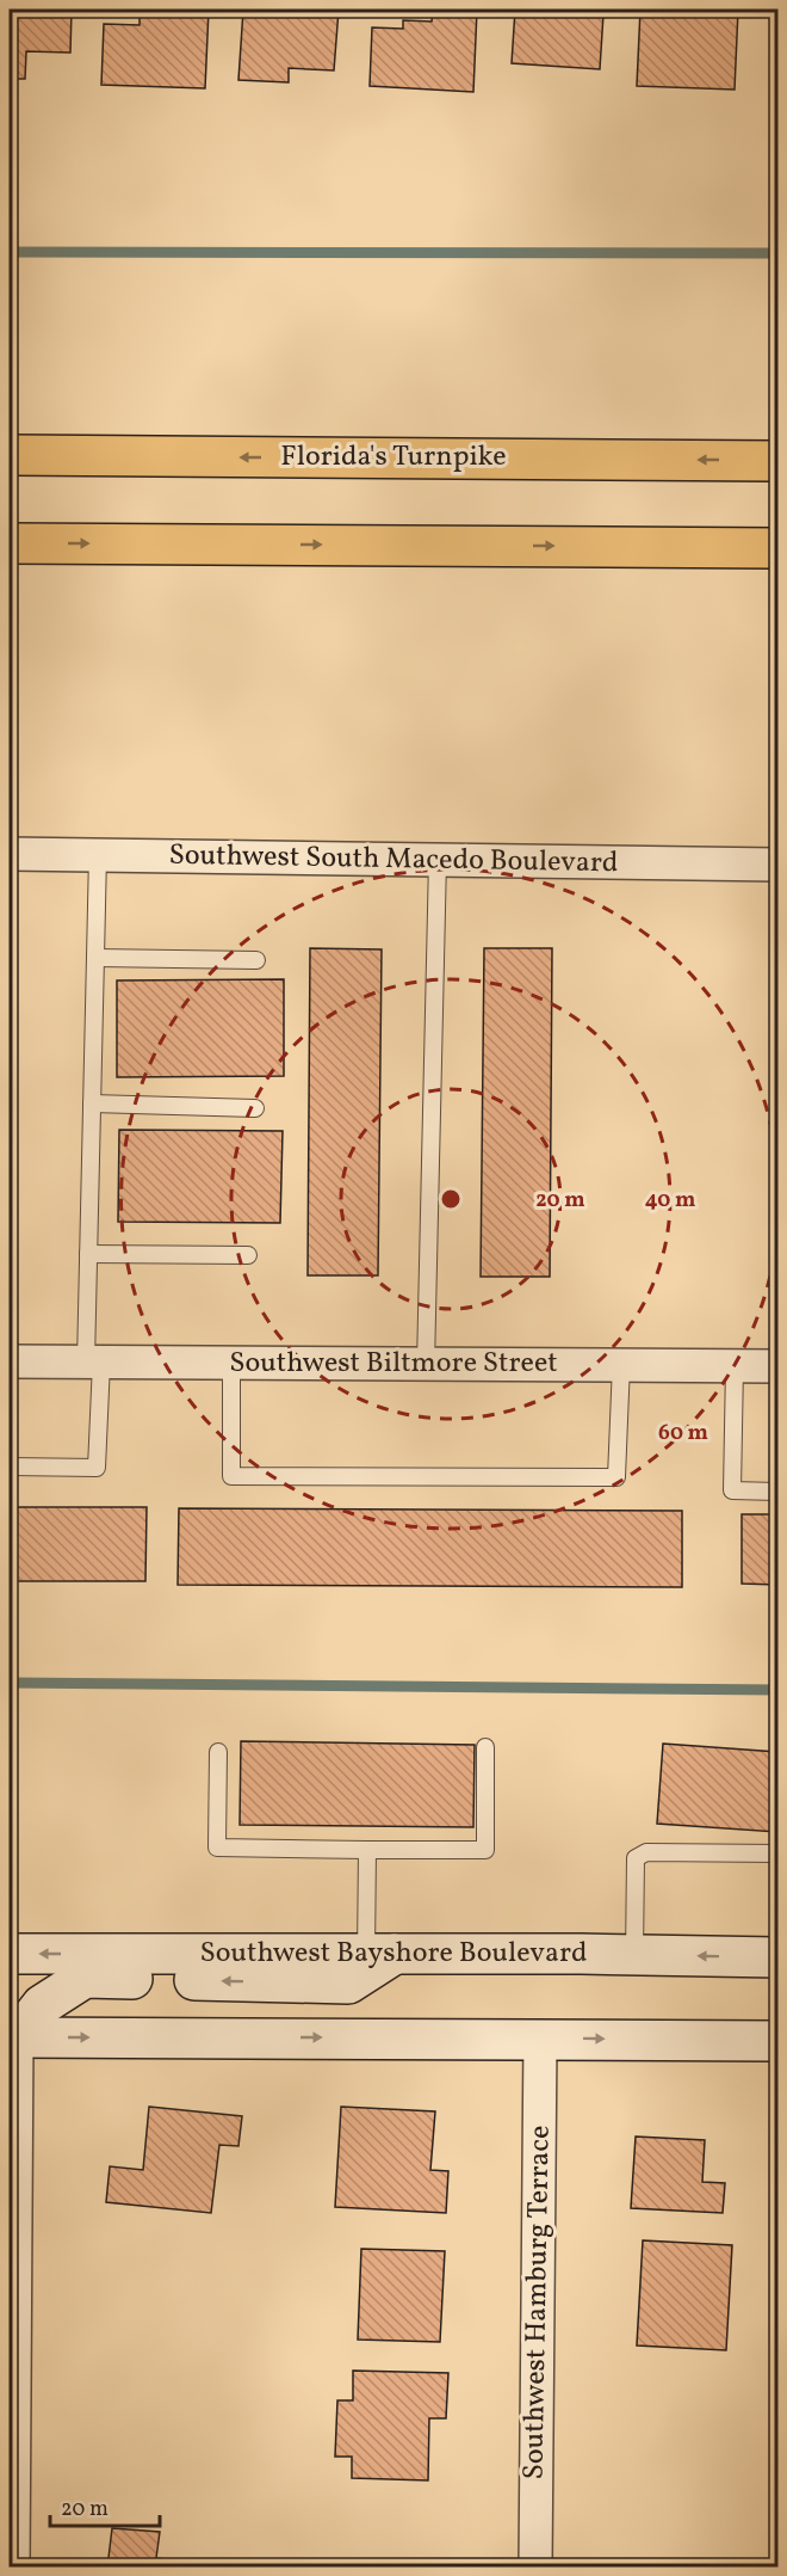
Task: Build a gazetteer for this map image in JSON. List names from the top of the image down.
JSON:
{
  "streets": {
    "highway": ["Florida's Turnpike"],
    "main road": ["Southwest Bayshore Boulevard"],
    "street": ["Southwest South Macedo Boulevard", "Southwest Biltmore Street", "Southwest Hamburg Terrace"]
  },
  "scale_bar": "20 m",
  "rings": ["20 m", "40 m", "60 m"]
}
